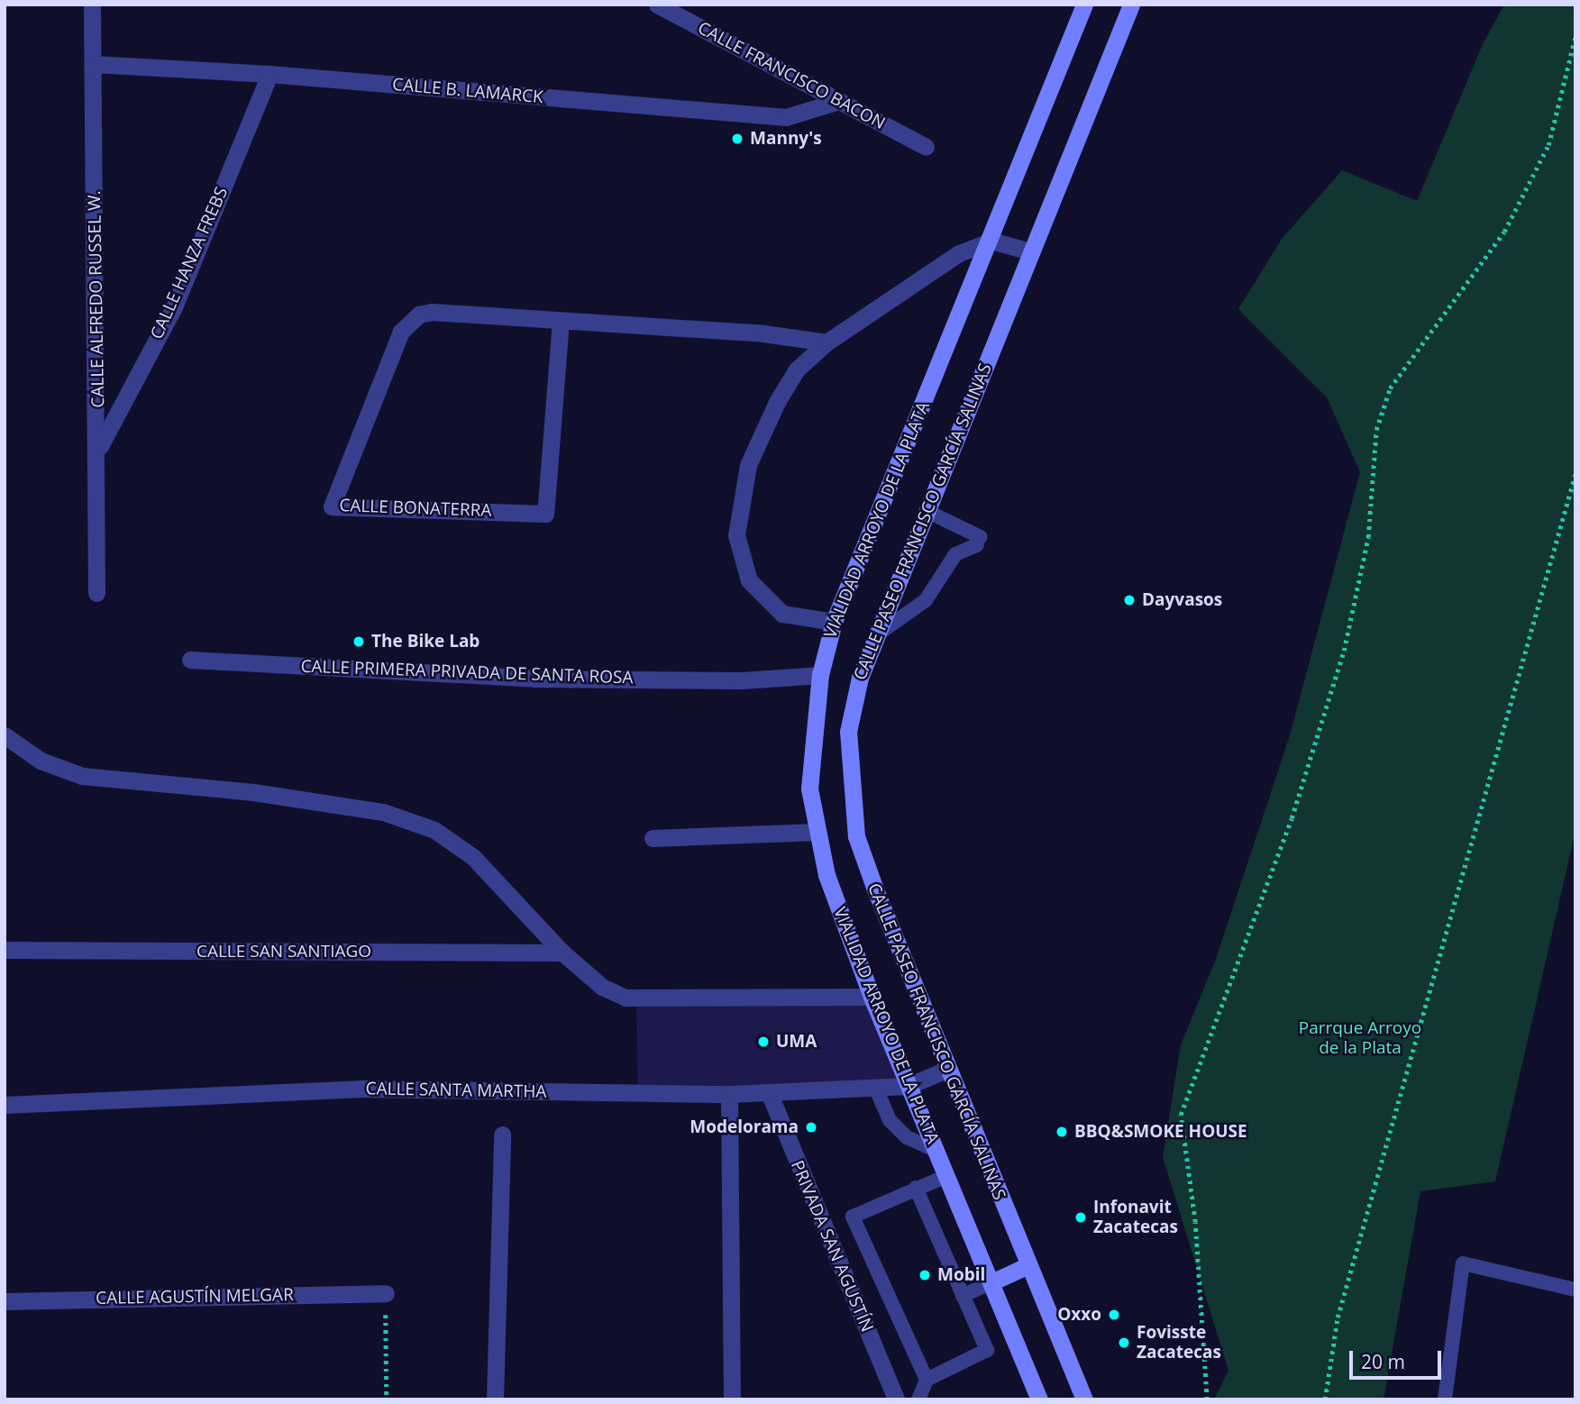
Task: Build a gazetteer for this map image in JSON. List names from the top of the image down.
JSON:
{
  "streets": {
    "main road": ["VIALIDAD ARROYO DE LA PLATA", "CALLE PASEO FRANCISCO GARCÍA SALINAS"],
    "street": [
      "CALLE FRANCISCO BACON",
      "CALLE B. LAMARCK",
      "CALLE HANZA FREBS",
      "CALLE ALFREDO RUSSEL W.",
      "CALLE BONATERRA",
      "CALLE PRIMERA PRIVADA DE SANTA ROSA",
      "CALLE SAN SANTIAGO",
      "CALLE SANTA MARTHA",
      "PRIVADA SAN AGUSTÍN",
      "CALLE AGUSTÍN MELGAR"
    ]
  },
  "crossings": [
    ["CALLE FRANCISCO BACON", "CALLE B. LAMARCK"],
    ["CALLE B. LAMARCK", "CALLE HANZA FREBS"],
    ["CALLE B. LAMARCK", "CALLE ALFREDO RUSSEL W."],
    ["CALLE HANZA FREBS", "CALLE ALFREDO RUSSEL W."],
    ["VIALIDAD ARROYO DE LA PLATA", "CALLE PRIMERA PRIVADA DE SANTA ROSA"],
    ["VIALIDAD ARROYO DE LA PLATA", "CALLE SANTA MARTHA"],
    ["CALLE SANTA MARTHA", "PRIVADA SAN AGUSTÍN"]
  ],
  "parks": ["Parrque Arroyo de la Plata"],
  "places": [
    "Manny's",
    "Dayvasos",
    "The Bike Lab",
    "UMA",
    "Modelorama",
    "BBQ&SMOKE HOUSE",
    "Infonavit Zacatecas",
    "Mobil",
    "Oxxo",
    "Fovisste Zacatecas"
  ],
  "scale_bar": "20 m"
}
